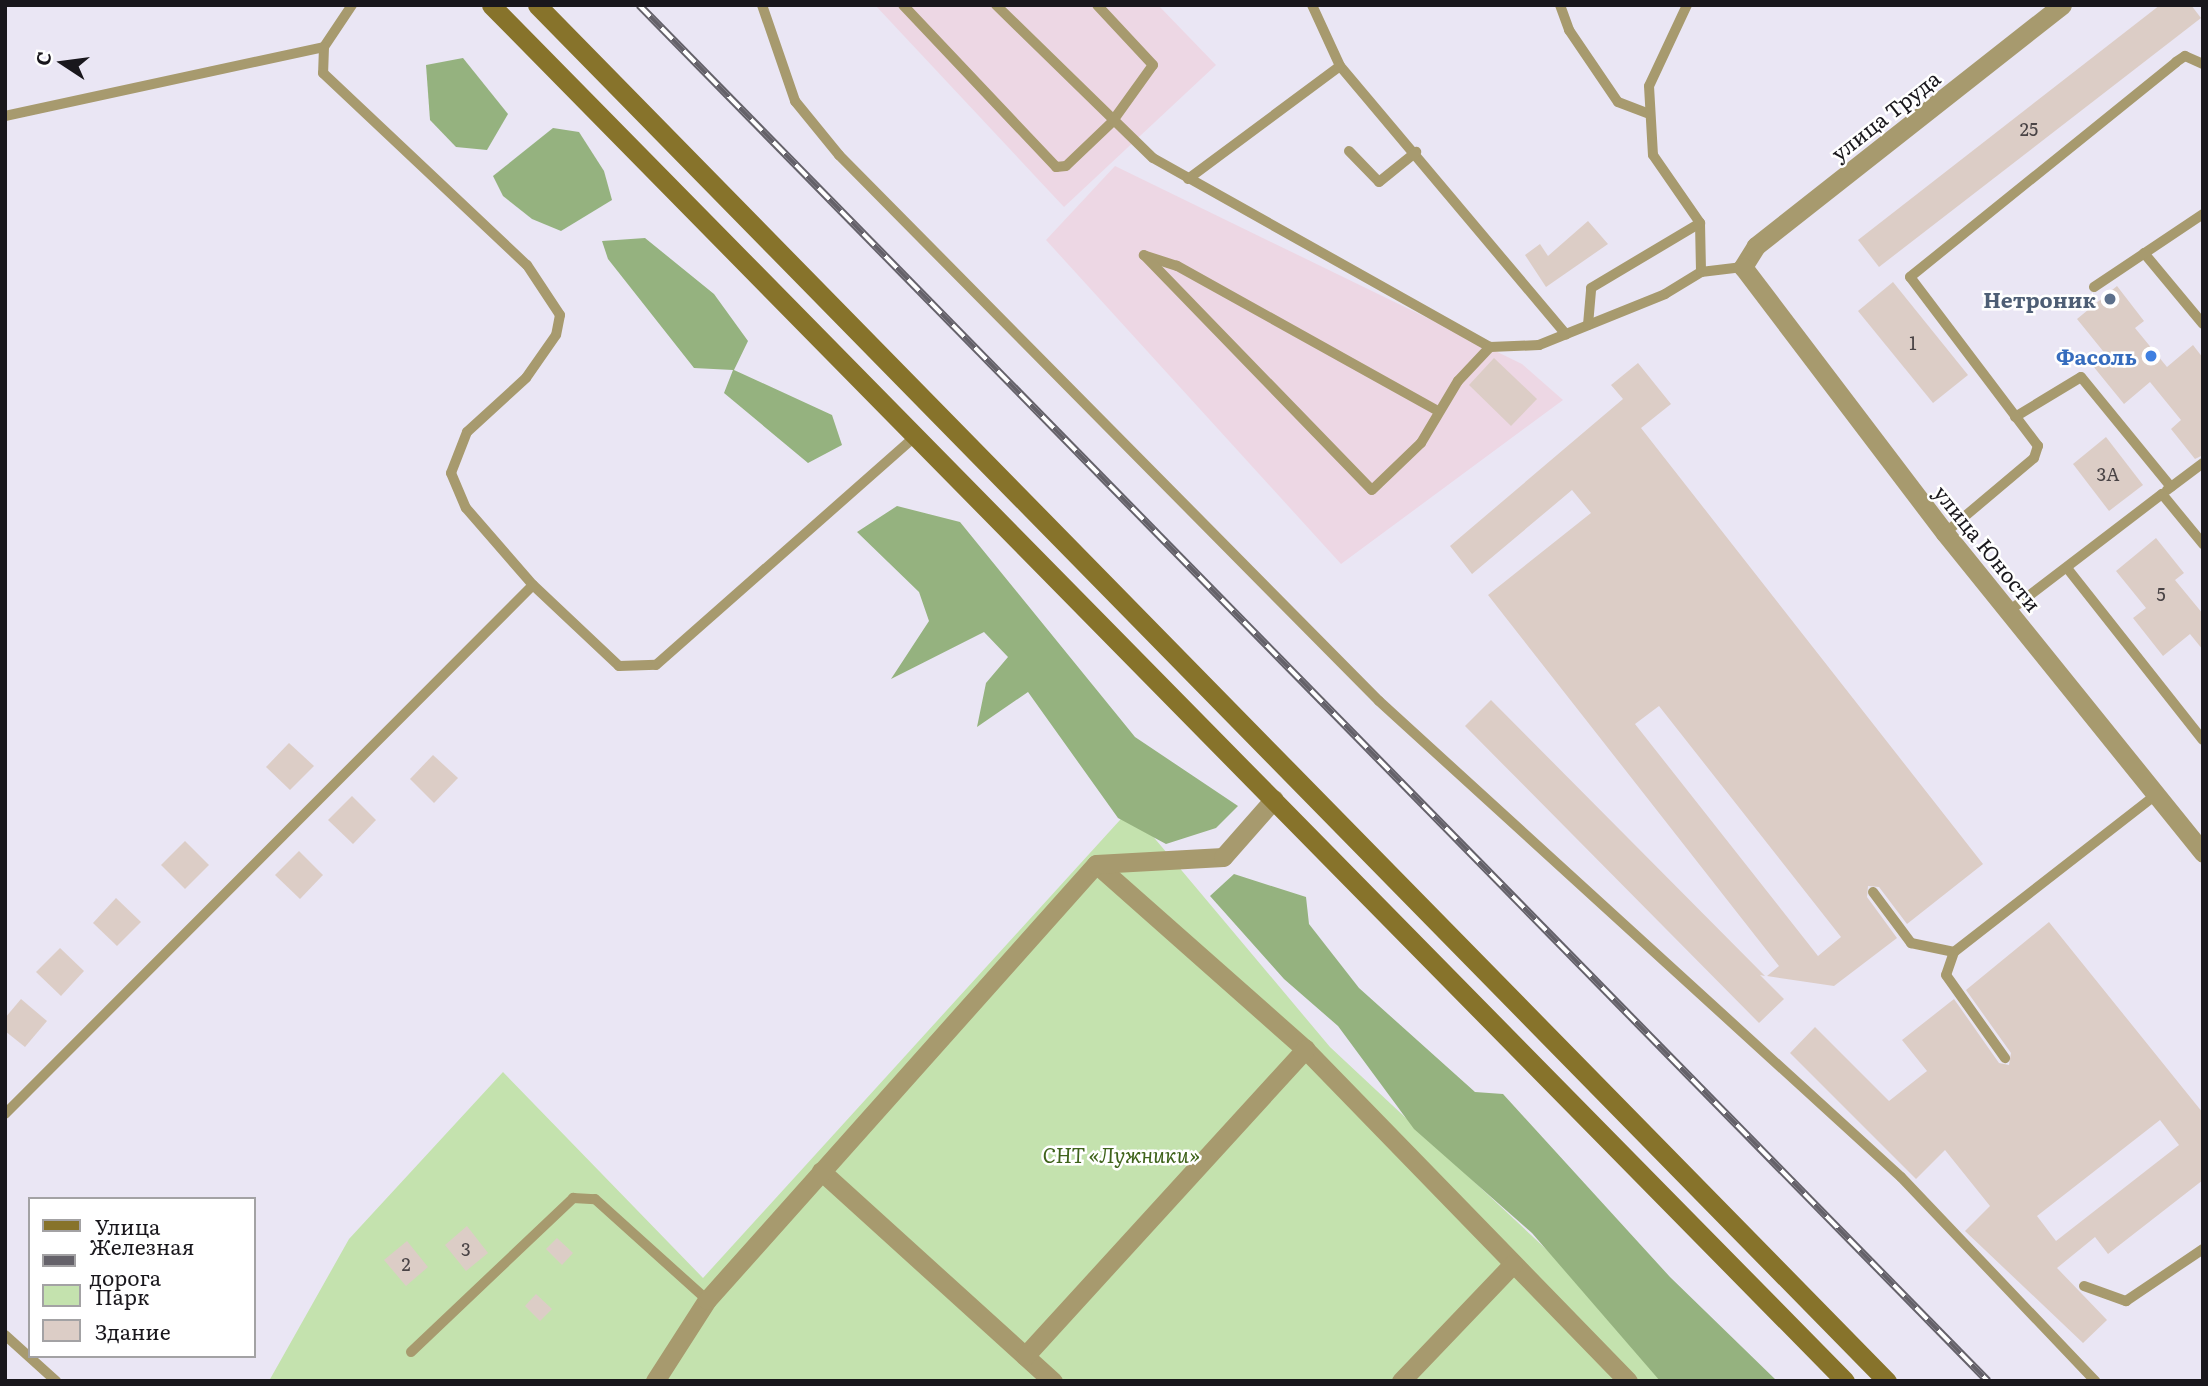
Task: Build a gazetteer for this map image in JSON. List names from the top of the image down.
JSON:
{
  "streets": {
    "street": ["улица Труда", "улица Юности"]
  },
  "crossings": [
    ["улица Труда", "улица Юности"]
  ],
  "parks": ["СНТ «Лужники»"],
  "places": ["Нетроник", "Фасоль"],
  "house_numbers": [
    "25",
    "1",
    "3А",
    "5",
    "3",
    "2"
  ],
  "legend": [
    "Улица",
    "Железная дорога",
    "Парк",
    "Здание"
  ],
  "north": "left"
}
